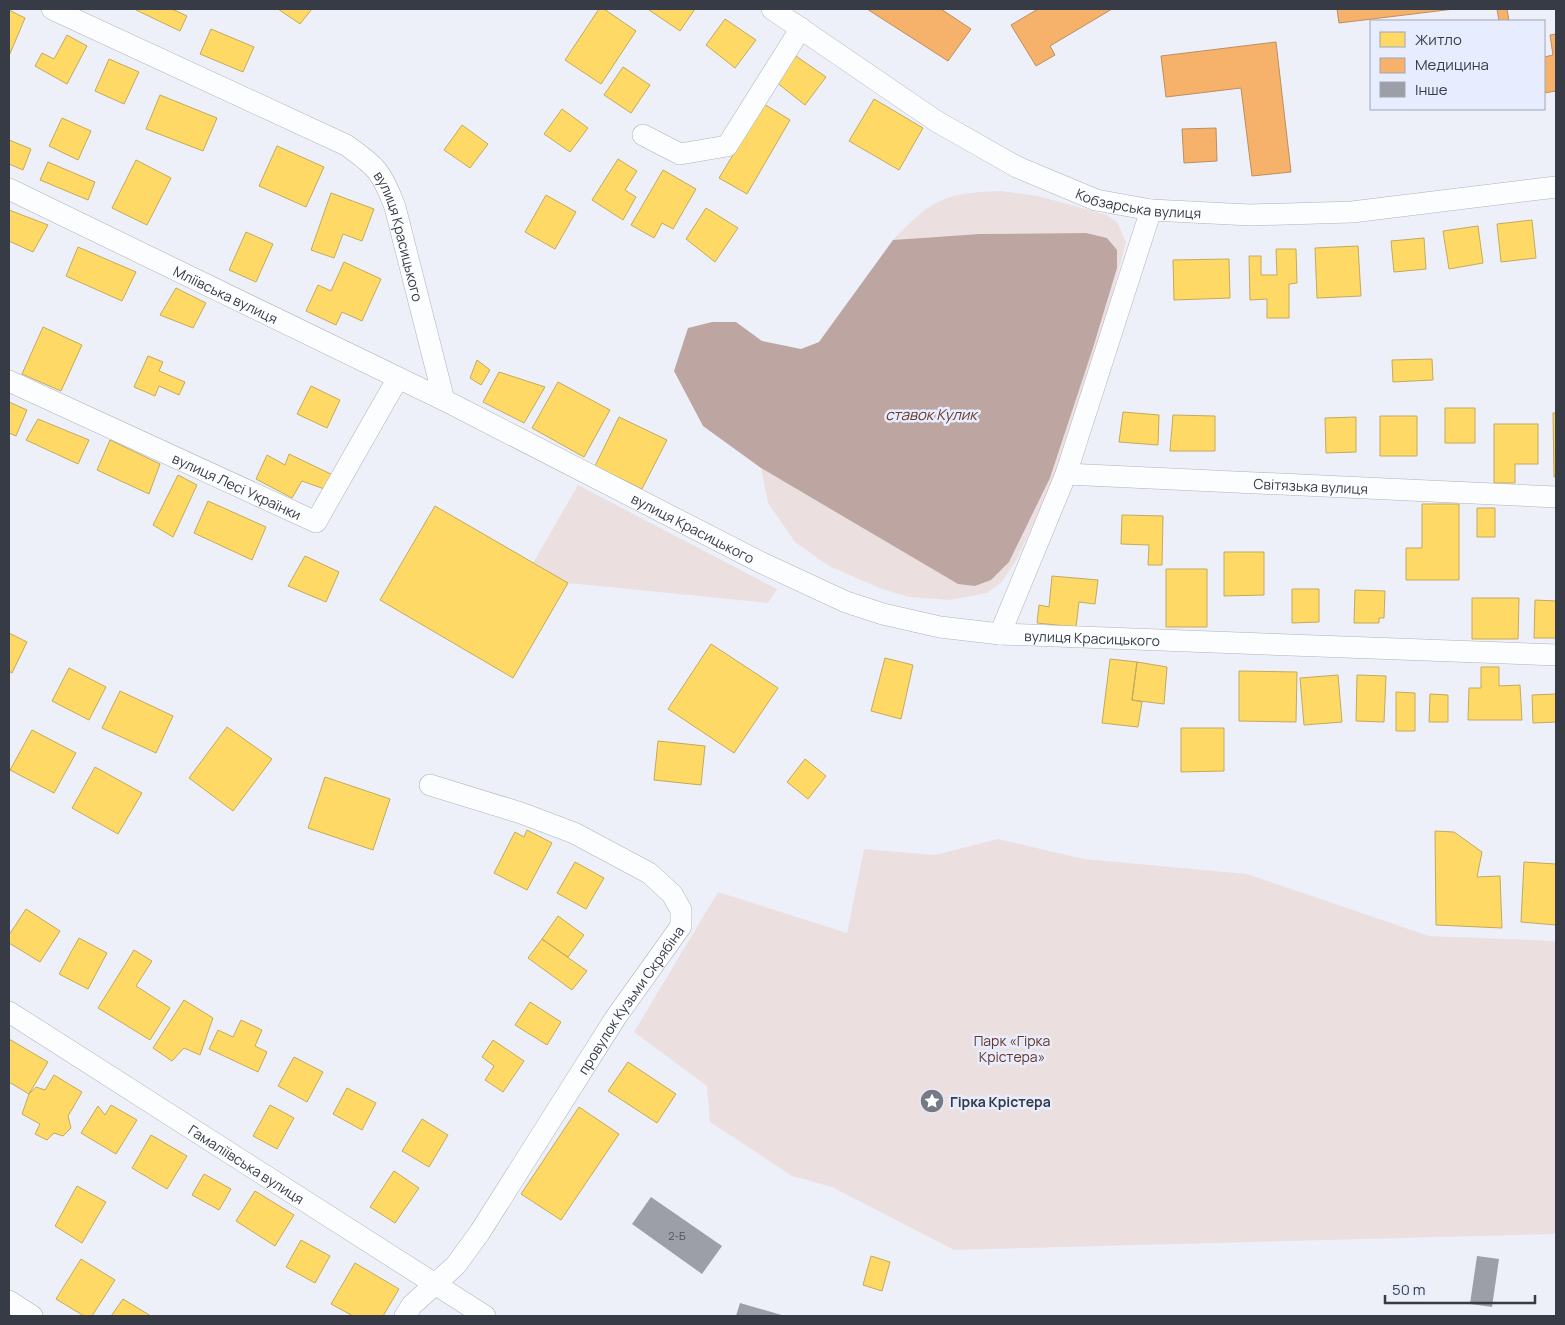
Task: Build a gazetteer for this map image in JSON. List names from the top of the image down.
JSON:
{
  "streets": {
    "street": [
      "Кобзарська вулиця",
      "вулиця Красицького",
      "Мліївська вулиця",
      "вулиця Лесі Українки",
      "Світязька вулиця",
      "провулок Кузьми Скрябіна",
      "Гамаліївська вулиця"
    ]
  },
  "crossings": [
    ["вулиця Красицького", "Мліївська вулиця"],
    ["Мліївська вулиця", "вулиця Лесі Українки"],
    ["провулок Кузьми Скрябіна", "Гамаліївська вулиця"]
  ],
  "water": ["ставок Кулик"],
  "parks": ["Парк «Гірка Крістера»"],
  "places": {
    "place": ["Гірка Крістера"]
  },
  "house_numbers": ["2-Б"],
  "legend": ["Житло", "Медицина", "Інше"],
  "scale_bar": "50 m"
}
